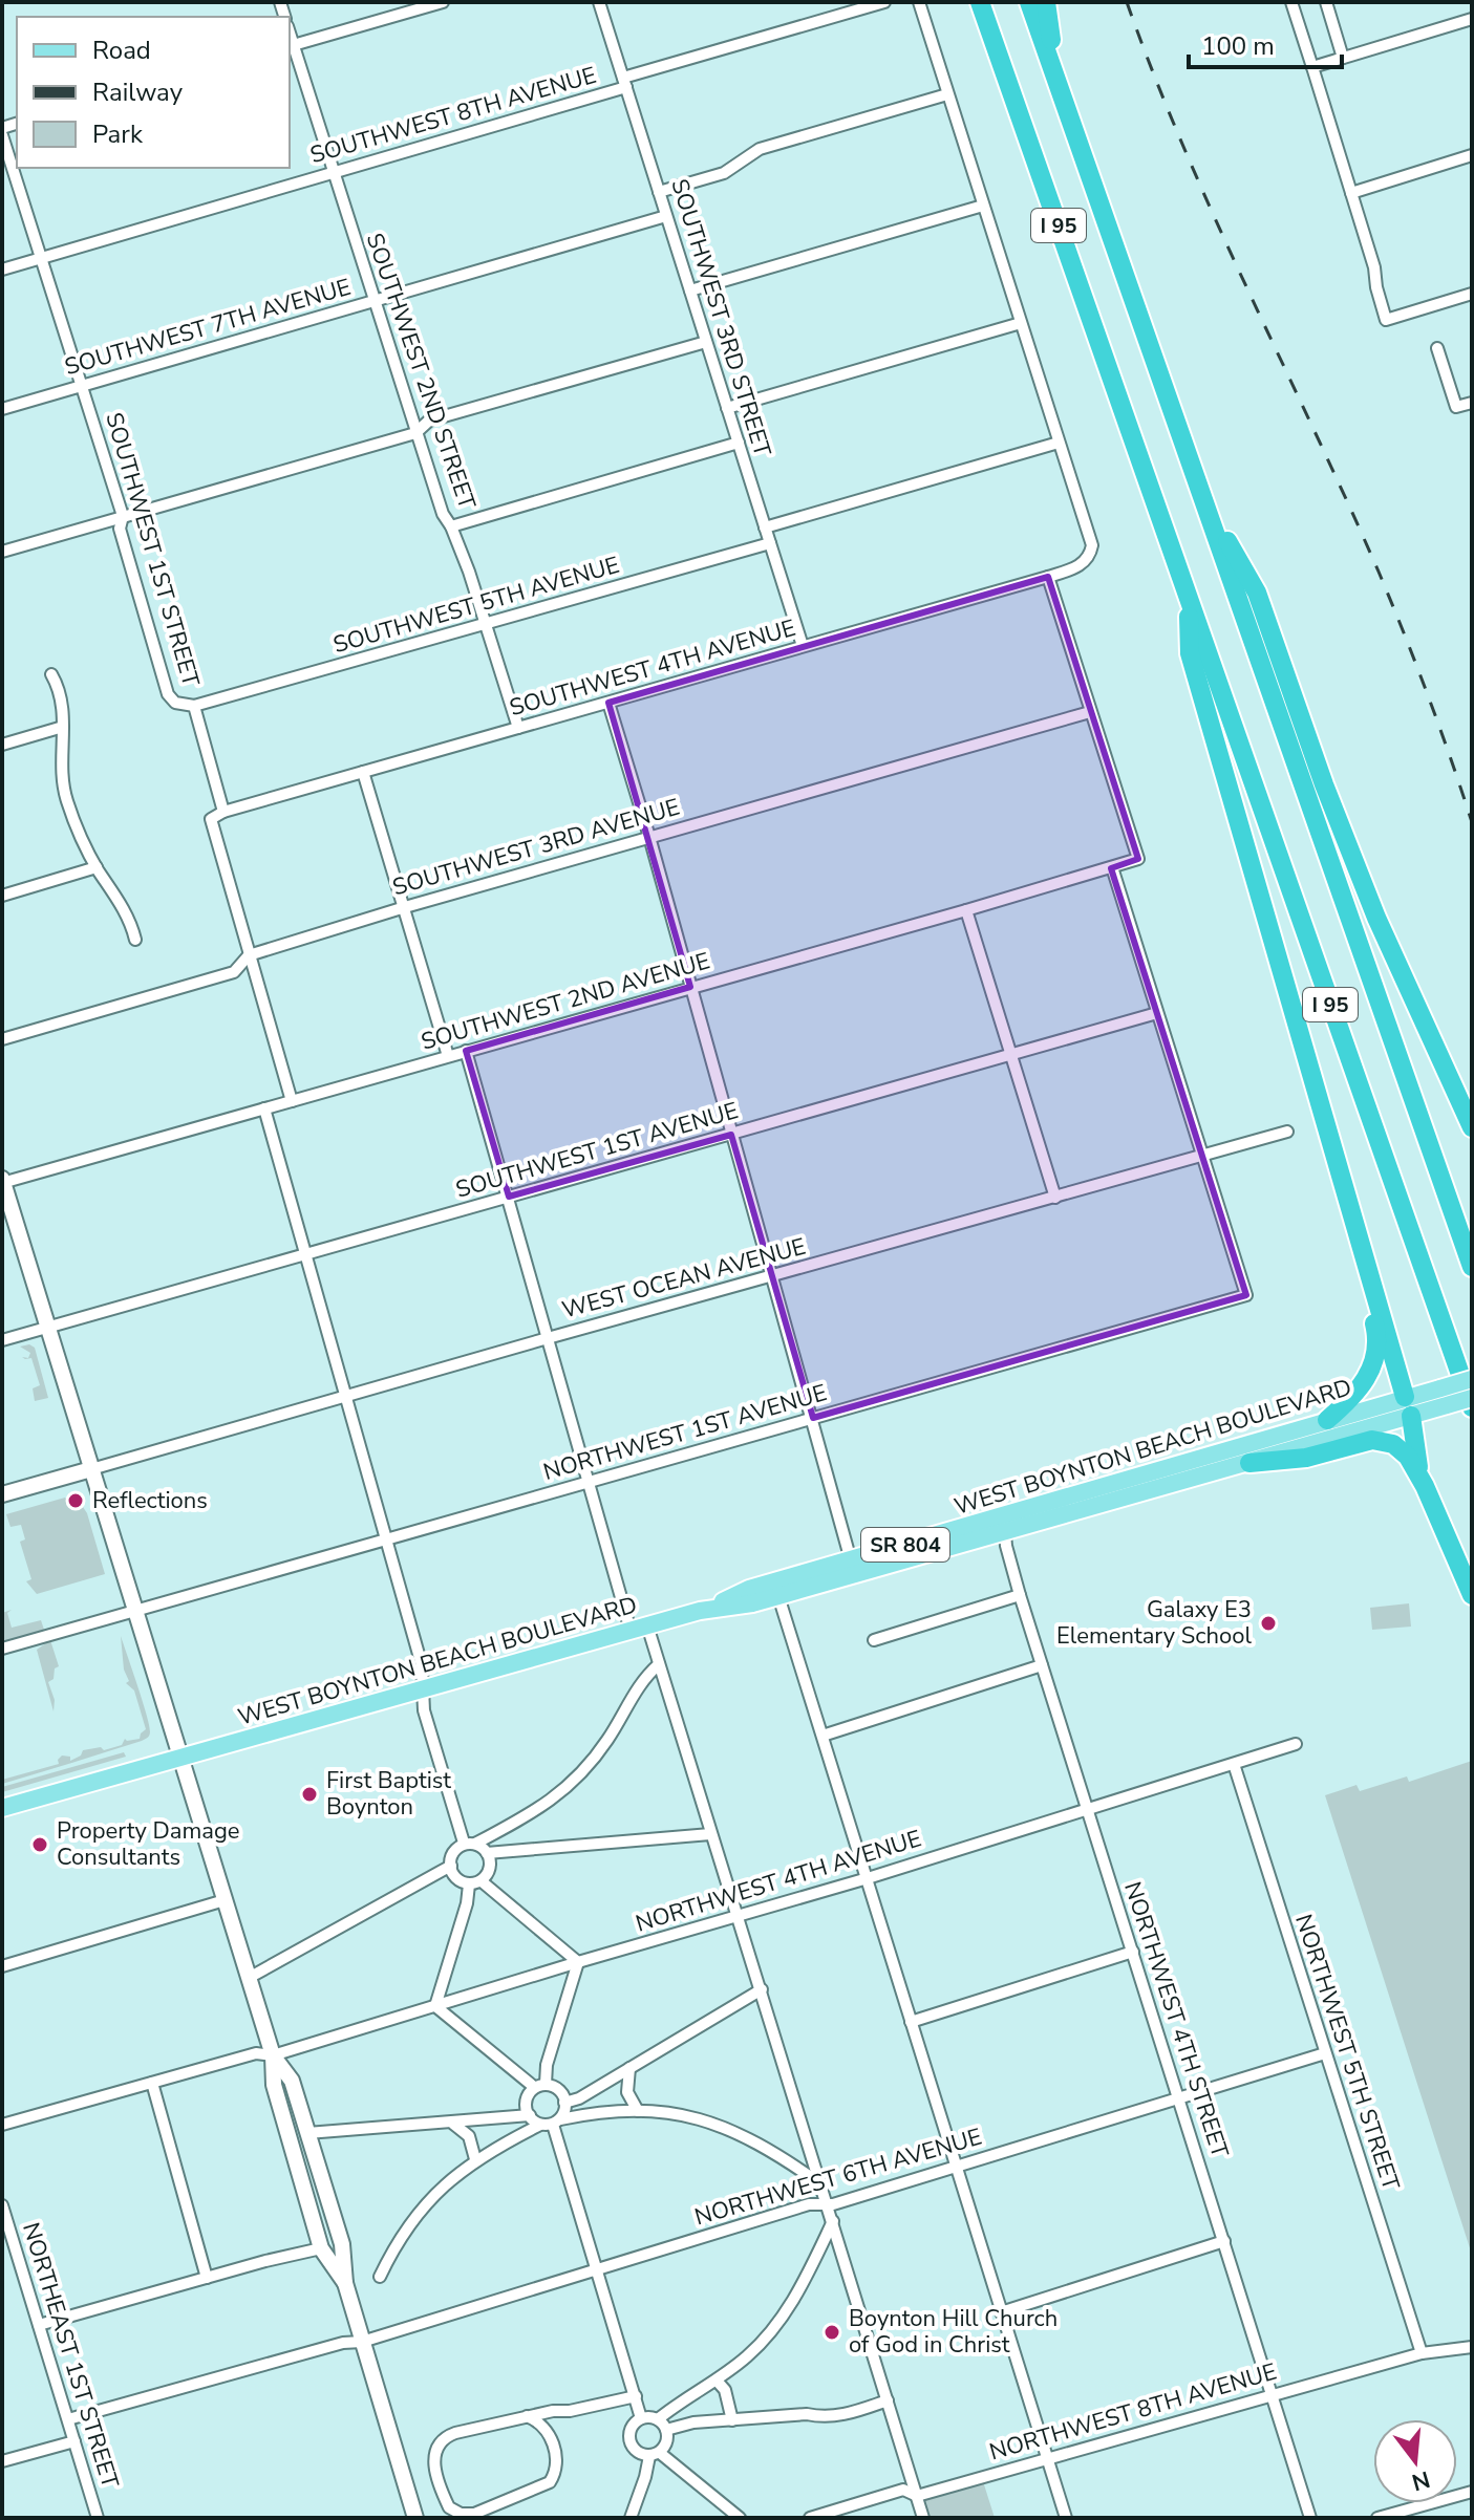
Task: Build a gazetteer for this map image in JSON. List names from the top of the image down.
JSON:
{
  "streets": {
    "highway": ["I 95"],
    "main road": ["WEST BOYNTON BEACH BOULEVARD", "SR 804"],
    "street": [
      "SOUTHWEST 8TH AVENUE",
      "SOUTHWEST 3RD STREET",
      "SOUTHWEST 7TH AVENUE",
      "SOUTHWEST 2ND STREET",
      "SOUTHWEST 1ST STREET",
      "SOUTHWEST 5TH AVENUE",
      "SOUTHWEST 4TH AVENUE",
      "SOUTHWEST 3RD AVENUE",
      "SOUTHWEST 2ND AVENUE",
      "SOUTHWEST 1ST AVENUE",
      "WEST OCEAN AVENUE",
      "NORTHWEST 1ST AVENUE",
      "NORTHWEST 4TH AVENUE",
      "NORTHWEST 4TH STREET",
      "NORTHWEST 5TH STREET",
      "NORTHWEST 6TH AVENUE",
      "NORTHEAST 1ST STREET",
      "NORTHWEST 8TH AVENUE"
    ]
  },
  "crossings": [
    ["SOUTHWEST 8TH AVENUE", "SOUTHWEST 3RD STREET"],
    ["SOUTHWEST 8TH AVENUE", "SOUTHWEST 2ND STREET"],
    ["SOUTHWEST 8TH AVENUE", "SOUTHWEST 1ST STREET"],
    ["SOUTHWEST 3RD STREET", "SOUTHWEST 7TH AVENUE"],
    ["SOUTHWEST 3RD STREET", "SOUTHWEST 5TH AVENUE"],
    ["SOUTHWEST 3RD STREET", "SOUTHWEST 4TH AVENUE"],
    ["SOUTHWEST 7TH AVENUE", "SOUTHWEST 2ND STREET"],
    ["SOUTHWEST 7TH AVENUE", "SOUTHWEST 1ST STREET"],
    ["SOUTHWEST 2ND STREET", "SOUTHWEST 5TH AVENUE"],
    ["SOUTHWEST 2ND STREET", "SOUTHWEST 4TH AVENUE"],
    ["SOUTHWEST 1ST STREET", "SOUTHWEST 5TH AVENUE"],
    ["SOUTHWEST 1ST STREET", "SOUTHWEST 4TH AVENUE"],
    ["SOUTHWEST 1ST STREET", "SOUTHWEST 3RD AVENUE"],
    ["SOUTHWEST 1ST STREET", "SOUTHWEST 2ND AVENUE"],
    ["SOUTHWEST 3RD AVENUE", "SOUTHWEST 2ND AVENUE"],
    ["WEST OCEAN AVENUE", "NORTHWEST 1ST AVENUE"],
    ["WEST BOYNTON BEACH BOULEVARD", "SR 804"],
    ["WEST BOYNTON BEACH BOULEVARD", "NORTHWEST 4TH STREET"],
    ["NORTHWEST 4TH AVENUE", "NORTHWEST 4TH STREET"],
    ["NORTHWEST 4TH AVENUE", "NORTHWEST 5TH STREET"],
    ["NORTHWEST 4TH STREET", "NORTHWEST 6TH AVENUE"],
    ["NORTHWEST 4TH STREET", "NORTHWEST 8TH AVENUE"],
    ["NORTHWEST 5TH STREET", "NORTHWEST 6TH AVENUE"],
    ["NORTHWEST 5TH STREET", "NORTHWEST 8TH AVENUE"],
    ["NORTHWEST 6TH AVENUE", "NORTHEAST 1ST STREET"]
  ],
  "places": [
    "Reflections",
    "Galaxy E3 Elementary School",
    "First Baptist Boynton",
    "Property Damage Consultants",
    "Boynton Hill Church of God in Christ"
  ],
  "legend": ["Road", "Railway", "Park"],
  "scale_bar": "100 m",
  "north": "bottom"
}
